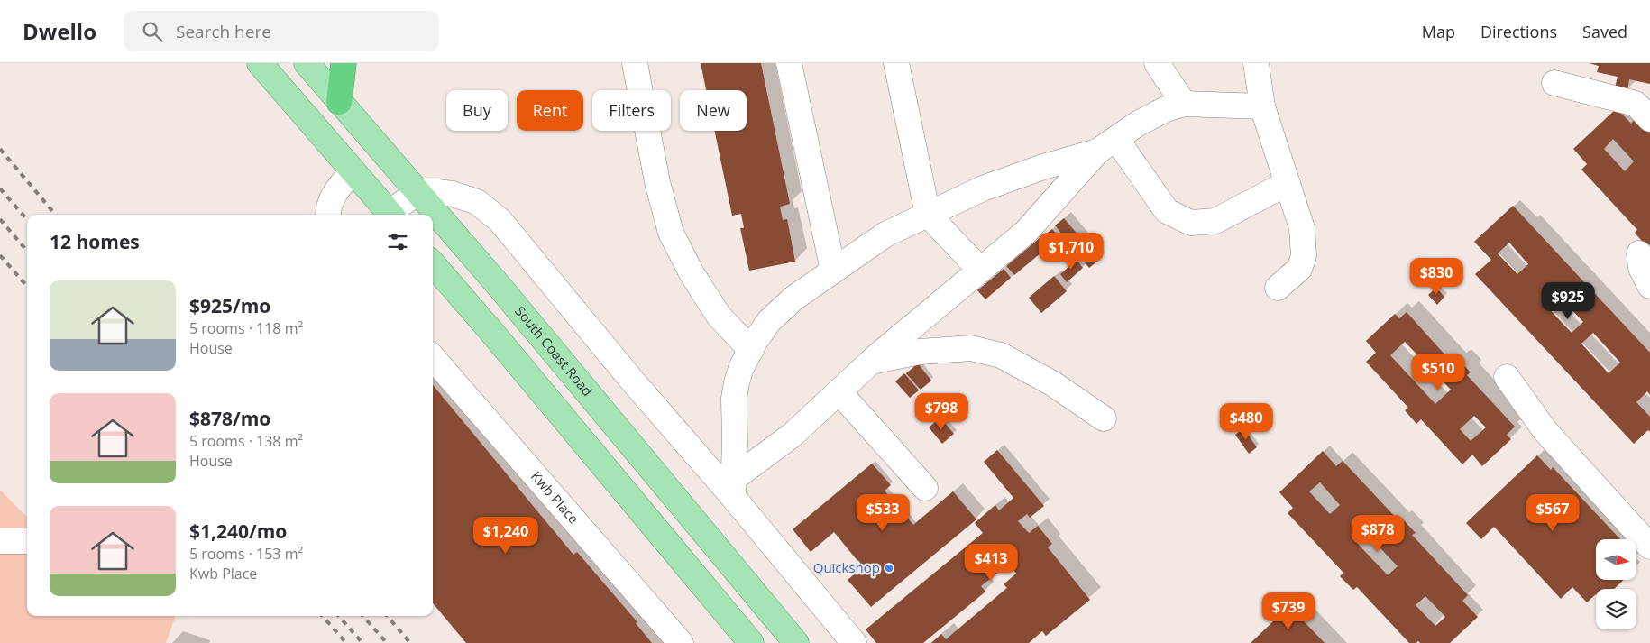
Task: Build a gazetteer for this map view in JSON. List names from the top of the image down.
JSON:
{
  "streets": {
    "main road": ["South Coast Road"],
    "street": ["Kwb Place"]
  },
  "places": ["Quickshop"],
  "north": "right",
  "page": {
    "header": "Dwello",
    "search": "Search here",
    "nav": ["Map", "Directions", "Saved"],
    "chip": [
      "Buy",
      "Rent",
      "Filters",
      "New"
    ],
    "heading": "12 homes",
    "price": [
      "$1,710",
      "$830",
      "$925",
      "$510",
      "$798",
      "$480",
      "$533",
      "$567",
      "$878",
      "$1,240",
      "$413",
      "$739"
    ],
    "list": [
      {
        "name": "$925/mo",
        "note": "5 rooms · 118 m² · House"
      },
      {
        "name": "$878/mo",
        "note": "5 rooms · 138 m² · House"
      },
      {
        "name": "$1,240/mo",
        "note": "5 rooms · 153 m² · Kwb Place"
      }
    ]
  }
}
